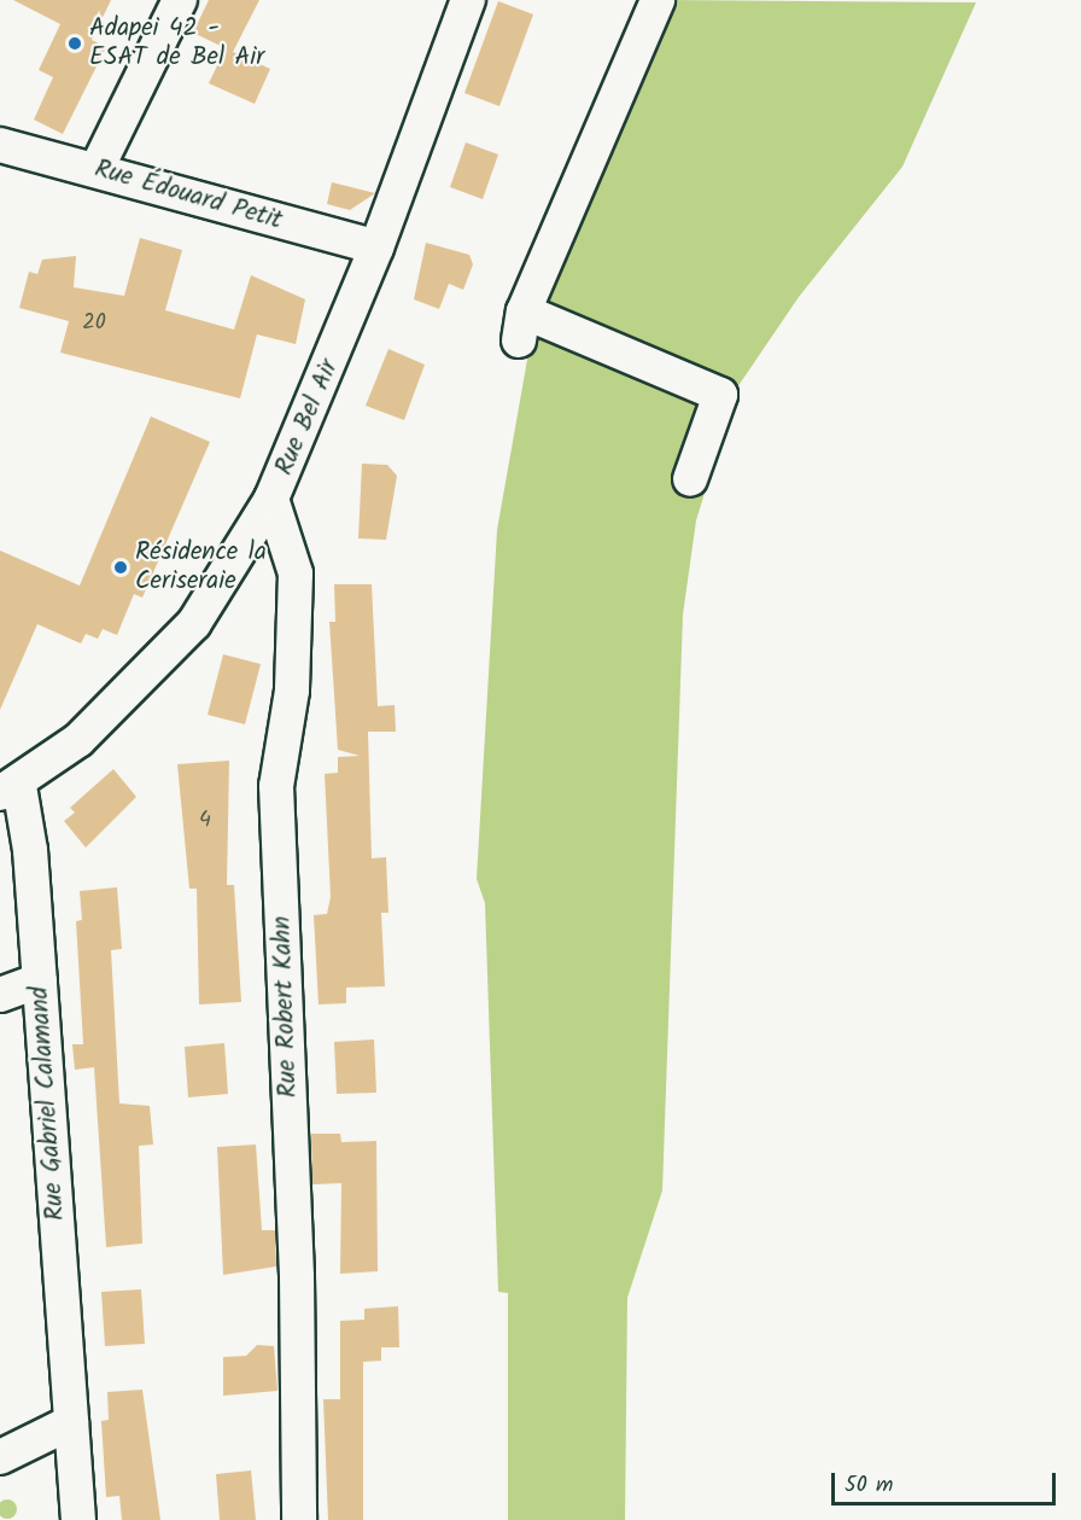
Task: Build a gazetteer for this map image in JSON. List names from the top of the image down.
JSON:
{
  "streets": {
    "street": [
      "Rue Édouard Petit",
      "Rue Bel Air",
      "Rue Robert Kahn",
      "Rue Gabriel Calamand"
    ]
  },
  "crossings": [
    ["Rue Édouard Petit", "Rue Bel Air"],
    ["Rue Bel Air", "Rue Robert Kahn"],
    ["Rue Bel Air", "Rue Gabriel Calamand"]
  ],
  "places": ["Adapei 42 - ESAT de Bel Air", "Résidence la Ceriseraie"],
  "house_numbers": ["20", "4"],
  "scale_bar": "50 m"
}
